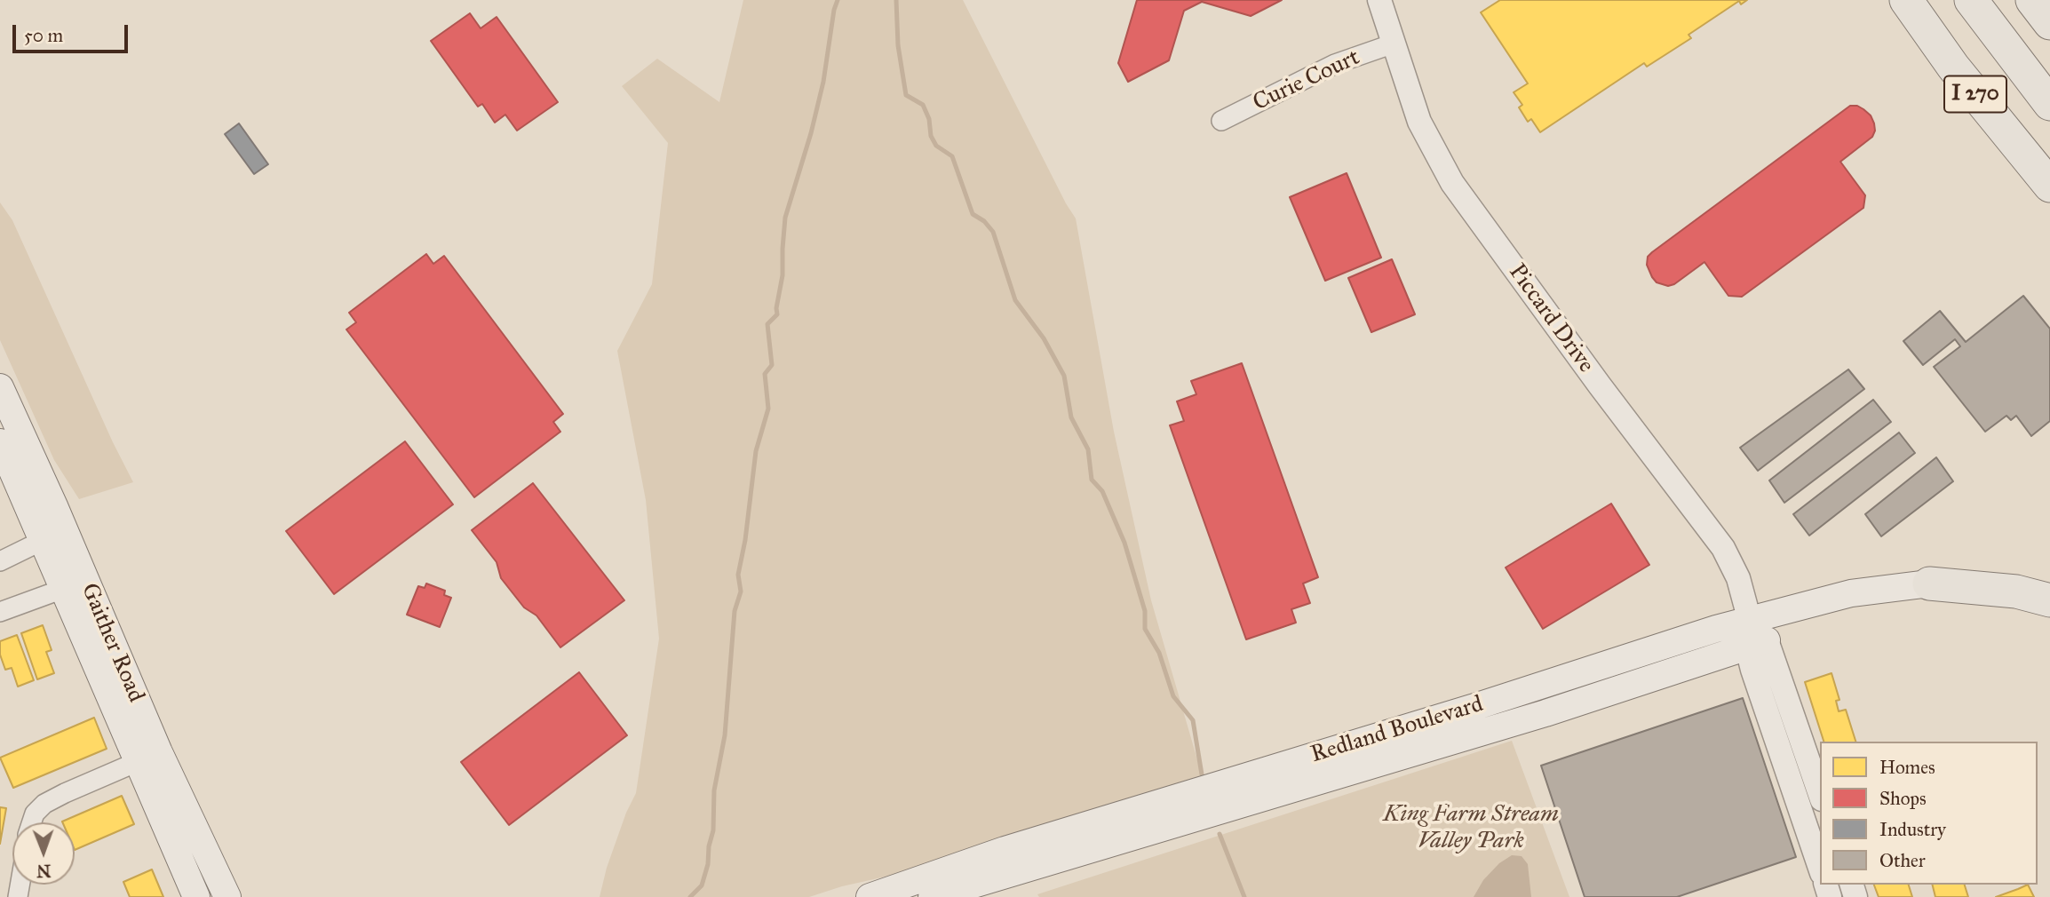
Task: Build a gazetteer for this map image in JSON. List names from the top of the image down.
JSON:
{
  "streets": {
    "highway": ["I 270"],
    "main road": ["Gaither Road", "Redland Boulevard"],
    "street": ["Curie Court", "Piccard Drive"]
  },
  "crossings": [
    ["Curie Court", "Piccard Drive"],
    ["Piccard Drive", "Redland Boulevard"]
  ],
  "parks": ["King Farm Stream Valley Park"],
  "legend": [
    "Homes",
    "Shops",
    "Industry",
    "Other"
  ],
  "scale_bar": "50 m",
  "north": "bottom"
}
